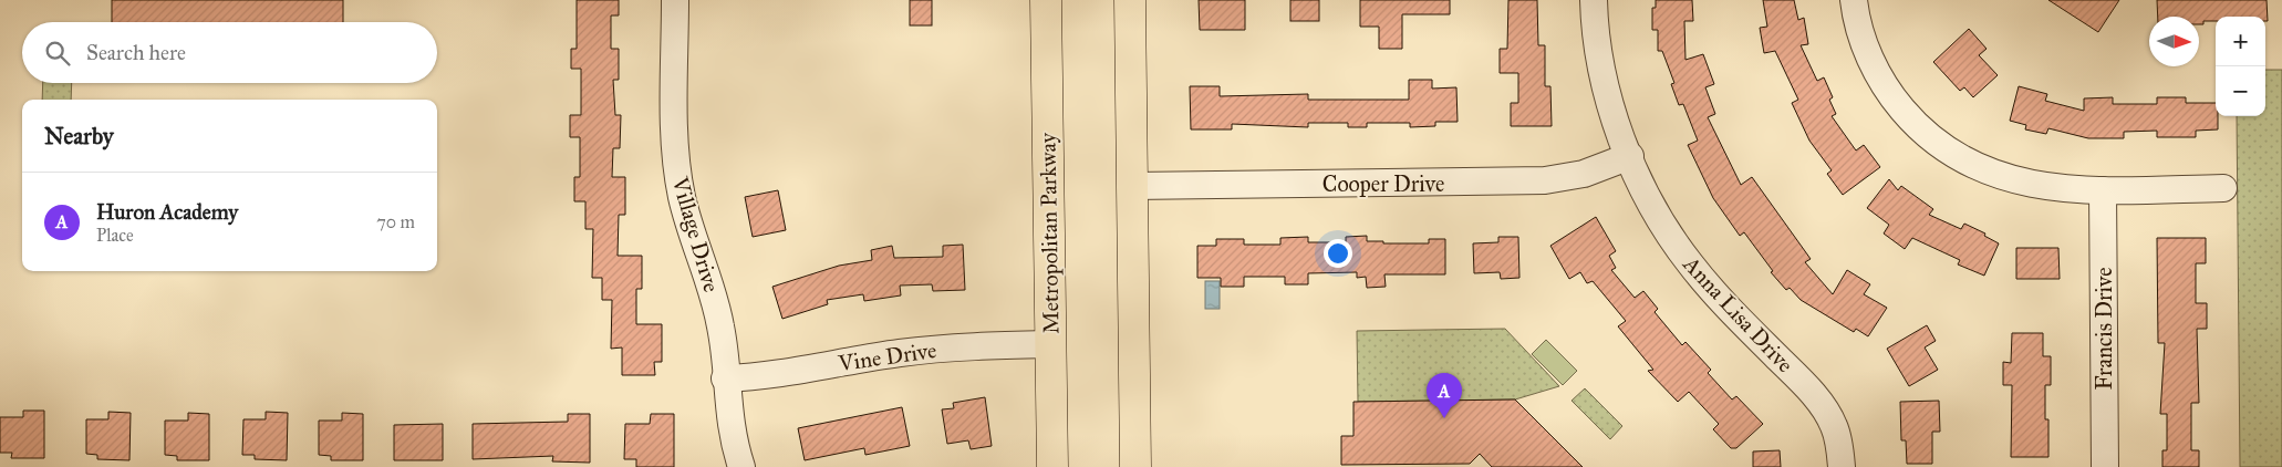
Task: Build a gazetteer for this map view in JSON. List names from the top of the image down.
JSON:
{
  "streets": {
    "main road": ["Metropolitan Parkway"],
    "street": [
      "Cooper Drive",
      "Village Drive",
      "Anna Lisa Drive",
      "Francis Drive",
      "Vine Drive"
    ]
  },
  "crossings": [
    ["Cooper Drive", "Anna Lisa Drive"],
    ["Metropolitan Parkway", "Vine Drive"],
    ["Village Drive", "Vine Drive"]
  ],
  "north": "right",
  "page": {
    "map_buttons": ["+", "−"],
    "search": "Search here",
    "heading": "Nearby",
    "list": [
      {
        "mark": "A",
        "name": "Huron Academy",
        "note": "Place",
        "value": "70 m"
      }
    ],
    "pins": "A"
  }
}
